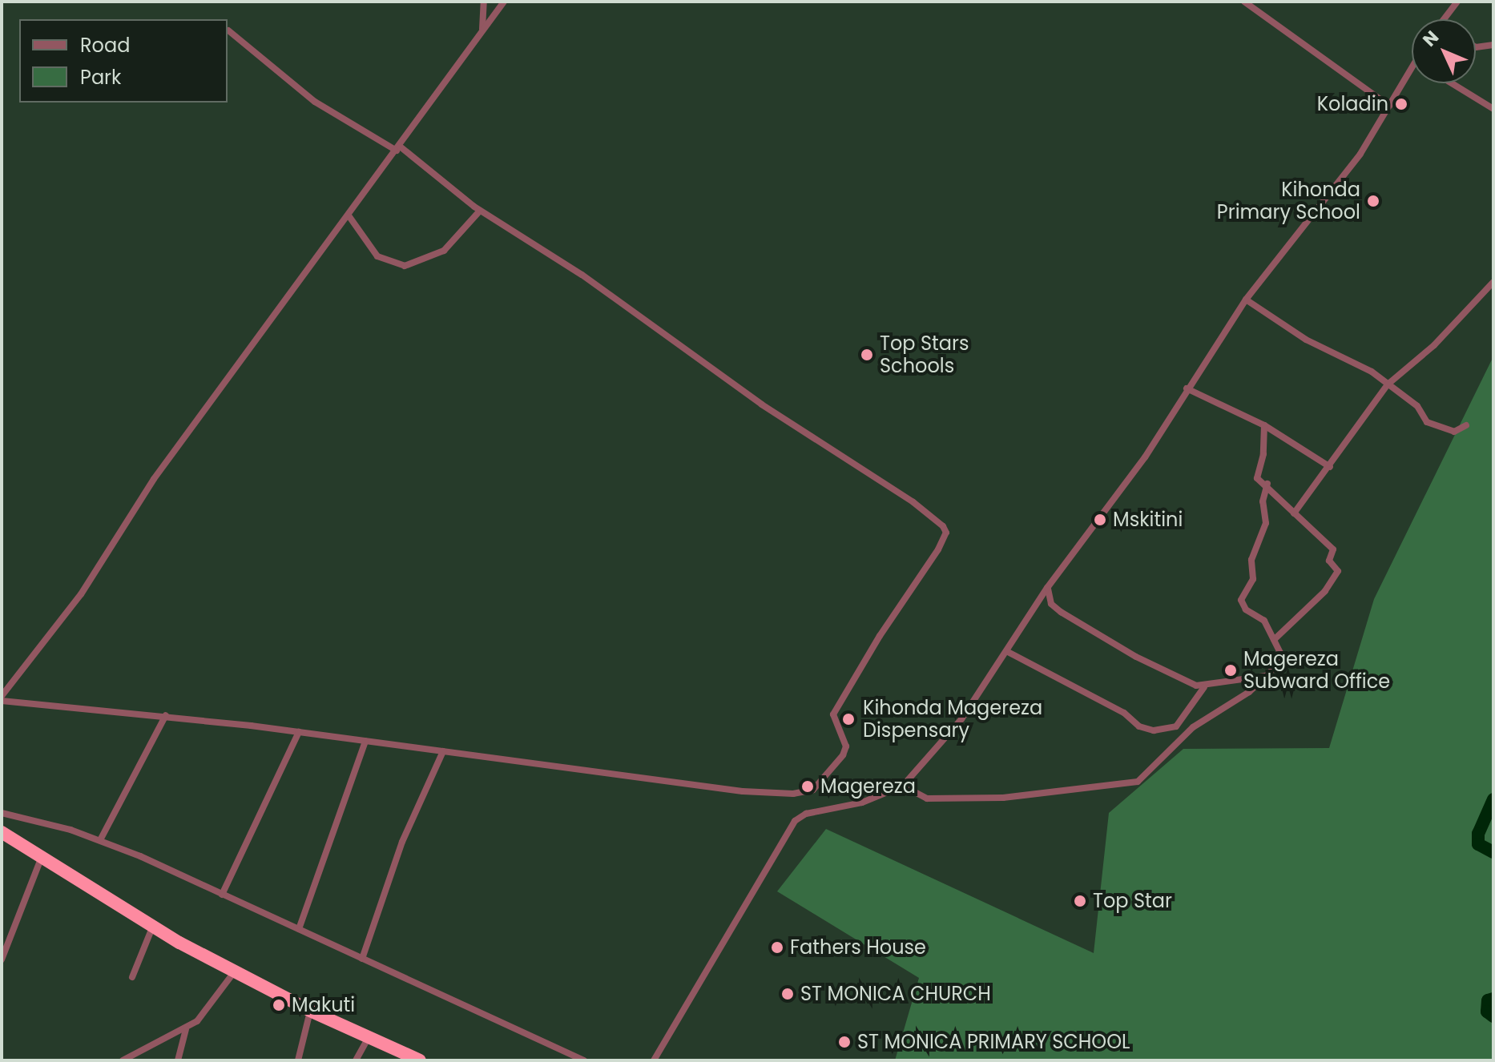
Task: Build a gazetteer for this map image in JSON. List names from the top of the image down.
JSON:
{
  "places": [
    "Koladin",
    "Kihonda Primary School",
    "Top Stars Schools",
    "Mskitini",
    "Magereza Subward Office",
    "Kihonda Magereza Dispensary",
    "Magereza",
    "Top Star",
    "Fathers House",
    "ST MONICA CHURCH",
    "Makuti",
    "ST MONICA PRIMARY SCHOOL"
  ],
  "legend": ["Road", "Park"],
  "north": "top left"
}
